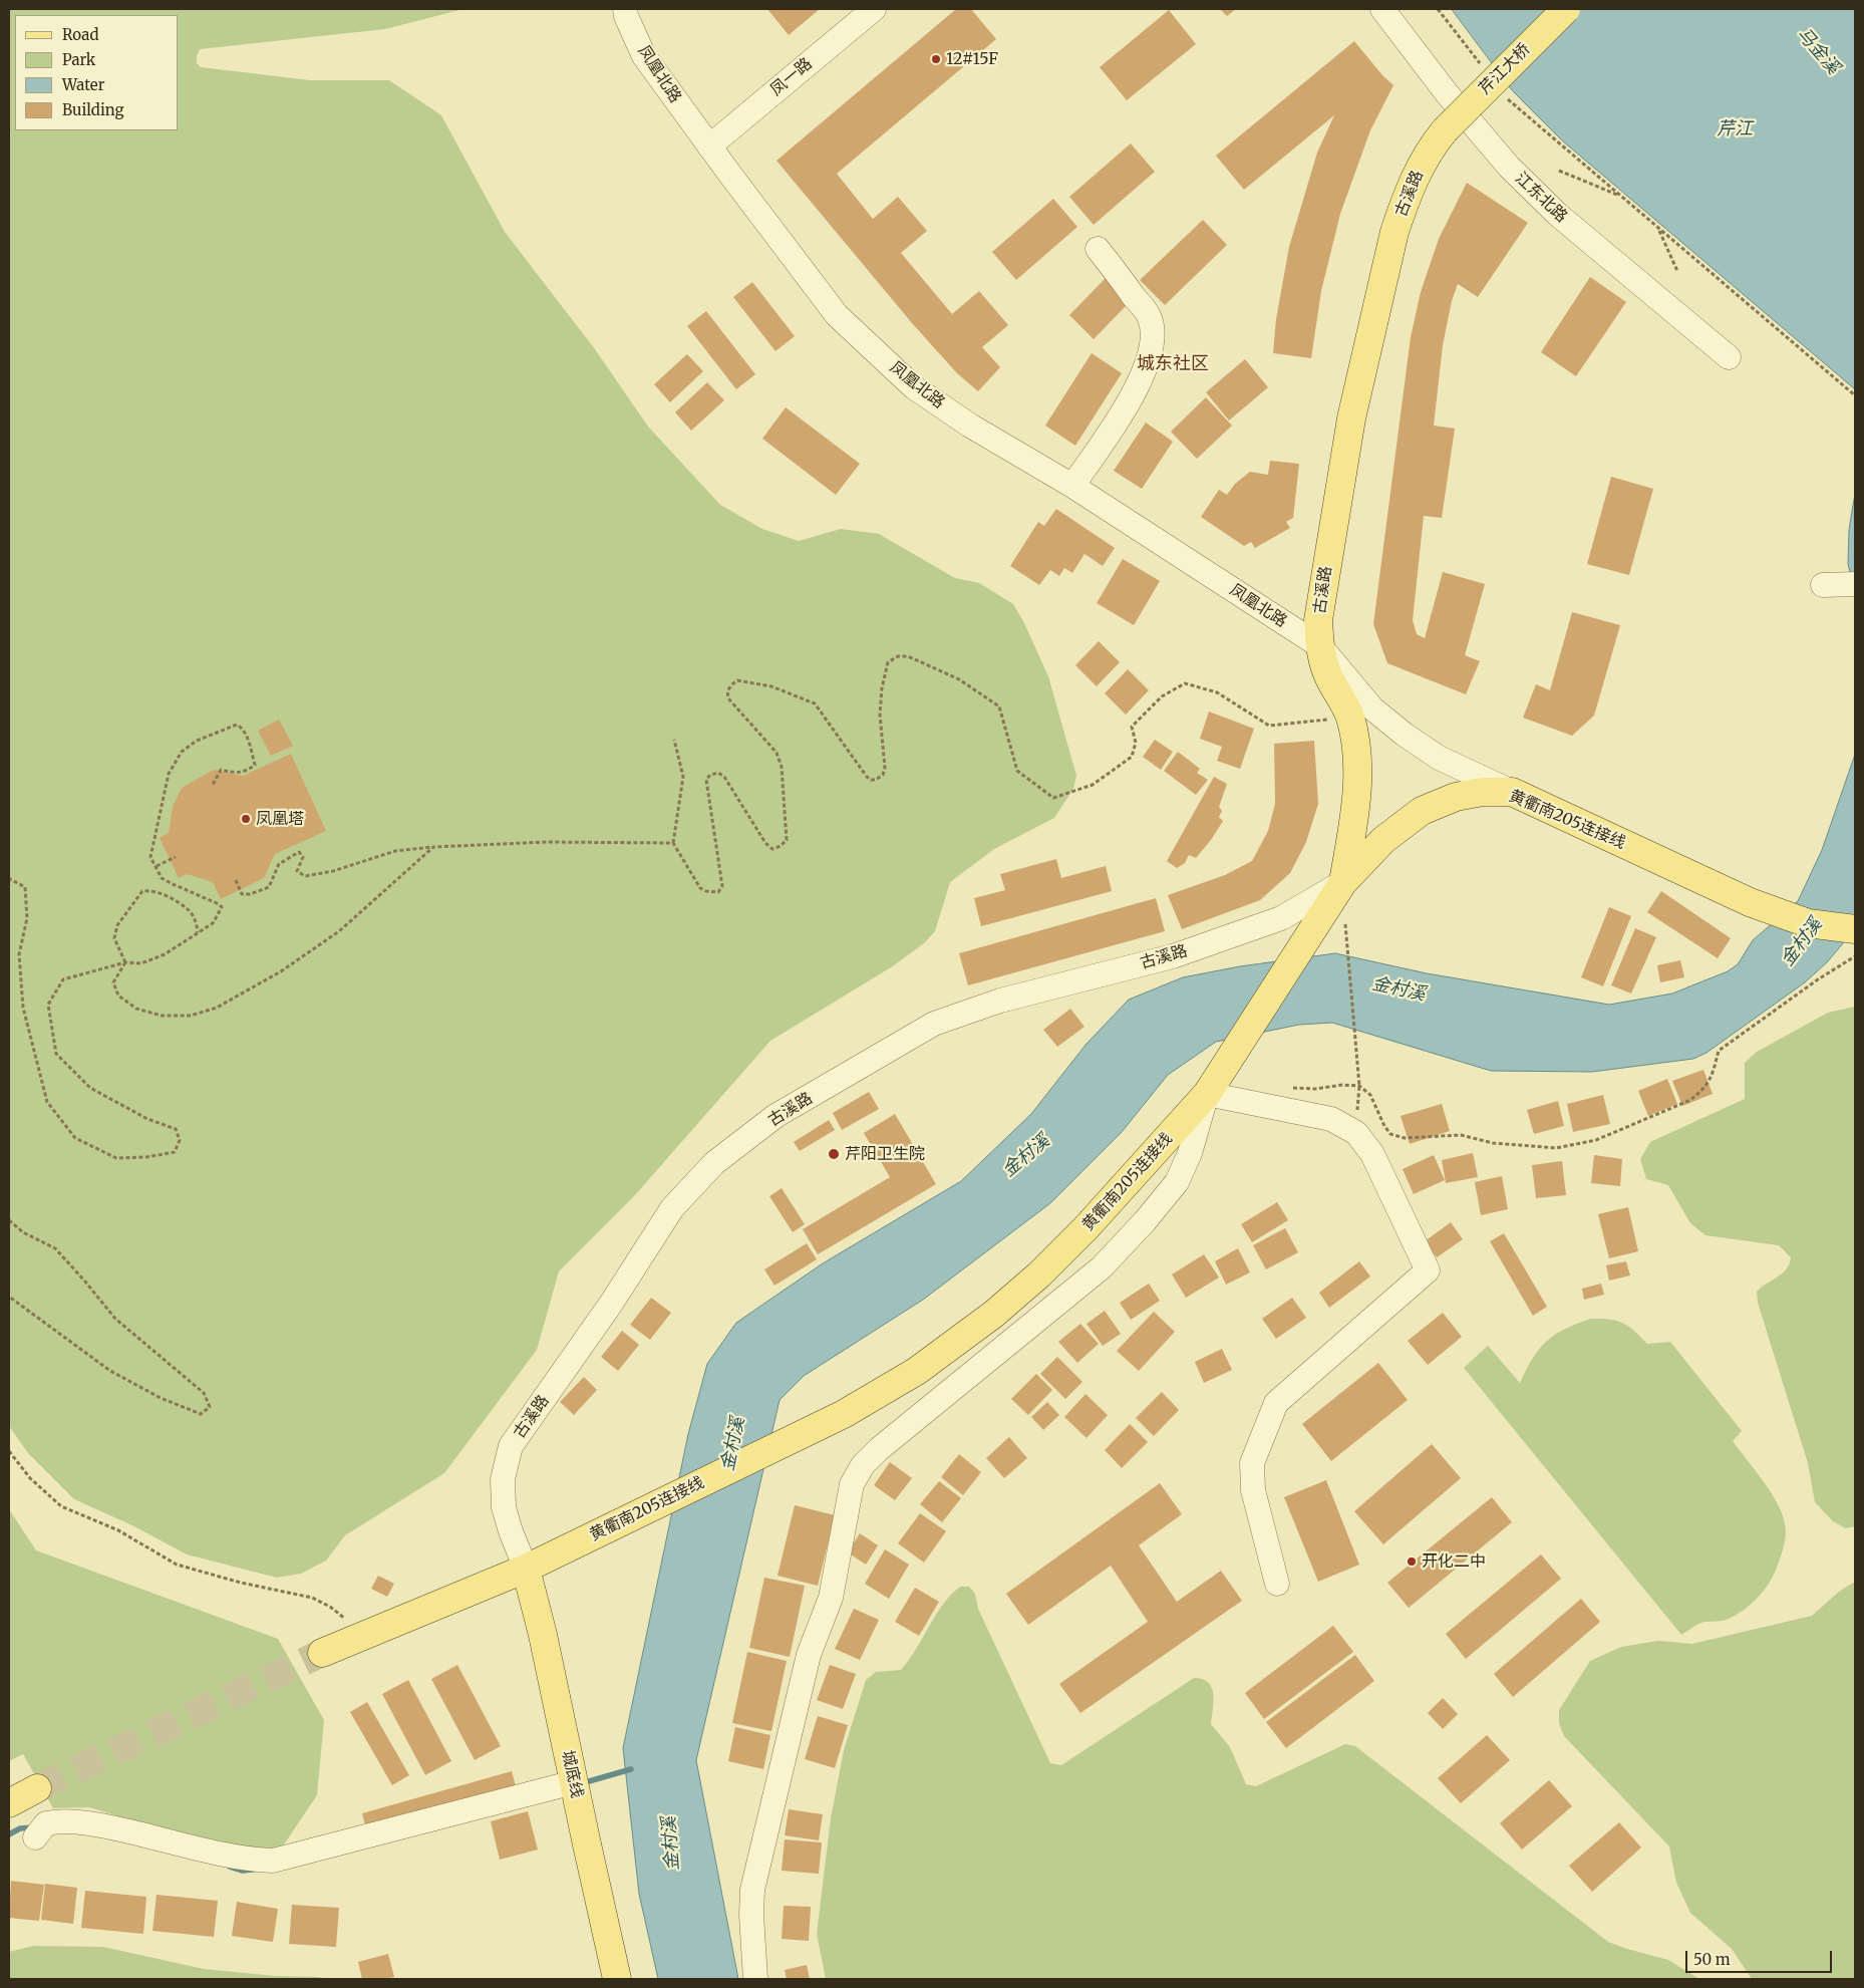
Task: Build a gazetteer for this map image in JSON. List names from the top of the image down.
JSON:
{
  "streets": {
    "main road": [
      "芹江大桥",
      "古溪路",
      "黄衢南205连接线",
      "城底线"
    ],
    "street": ["凤凰北路", "凤一路", "江东北路"]
  },
  "crossings": [
    ["芹江大桥", "古溪路"],
    ["凤凰北路", "凤一路"],
    ["凤凰北路", "古溪路"],
    ["凤凰北路", "黄衢南205连接线"],
    ["古溪路", "黄衢南205连接线"],
    ["古溪路", "城底线"],
    ["黄衢南205连接线", "城底线"]
  ],
  "districts": ["城东社区"],
  "water": ["马金溪", "芹江", "金村溪"],
  "places": [
    "12#15F",
    "凤凰塔",
    "芹阳卫生院",
    "开化二中"
  ],
  "legend": [
    "Road",
    "Park",
    "Water",
    "Building"
  ],
  "scale_bar": "50 m"
}
